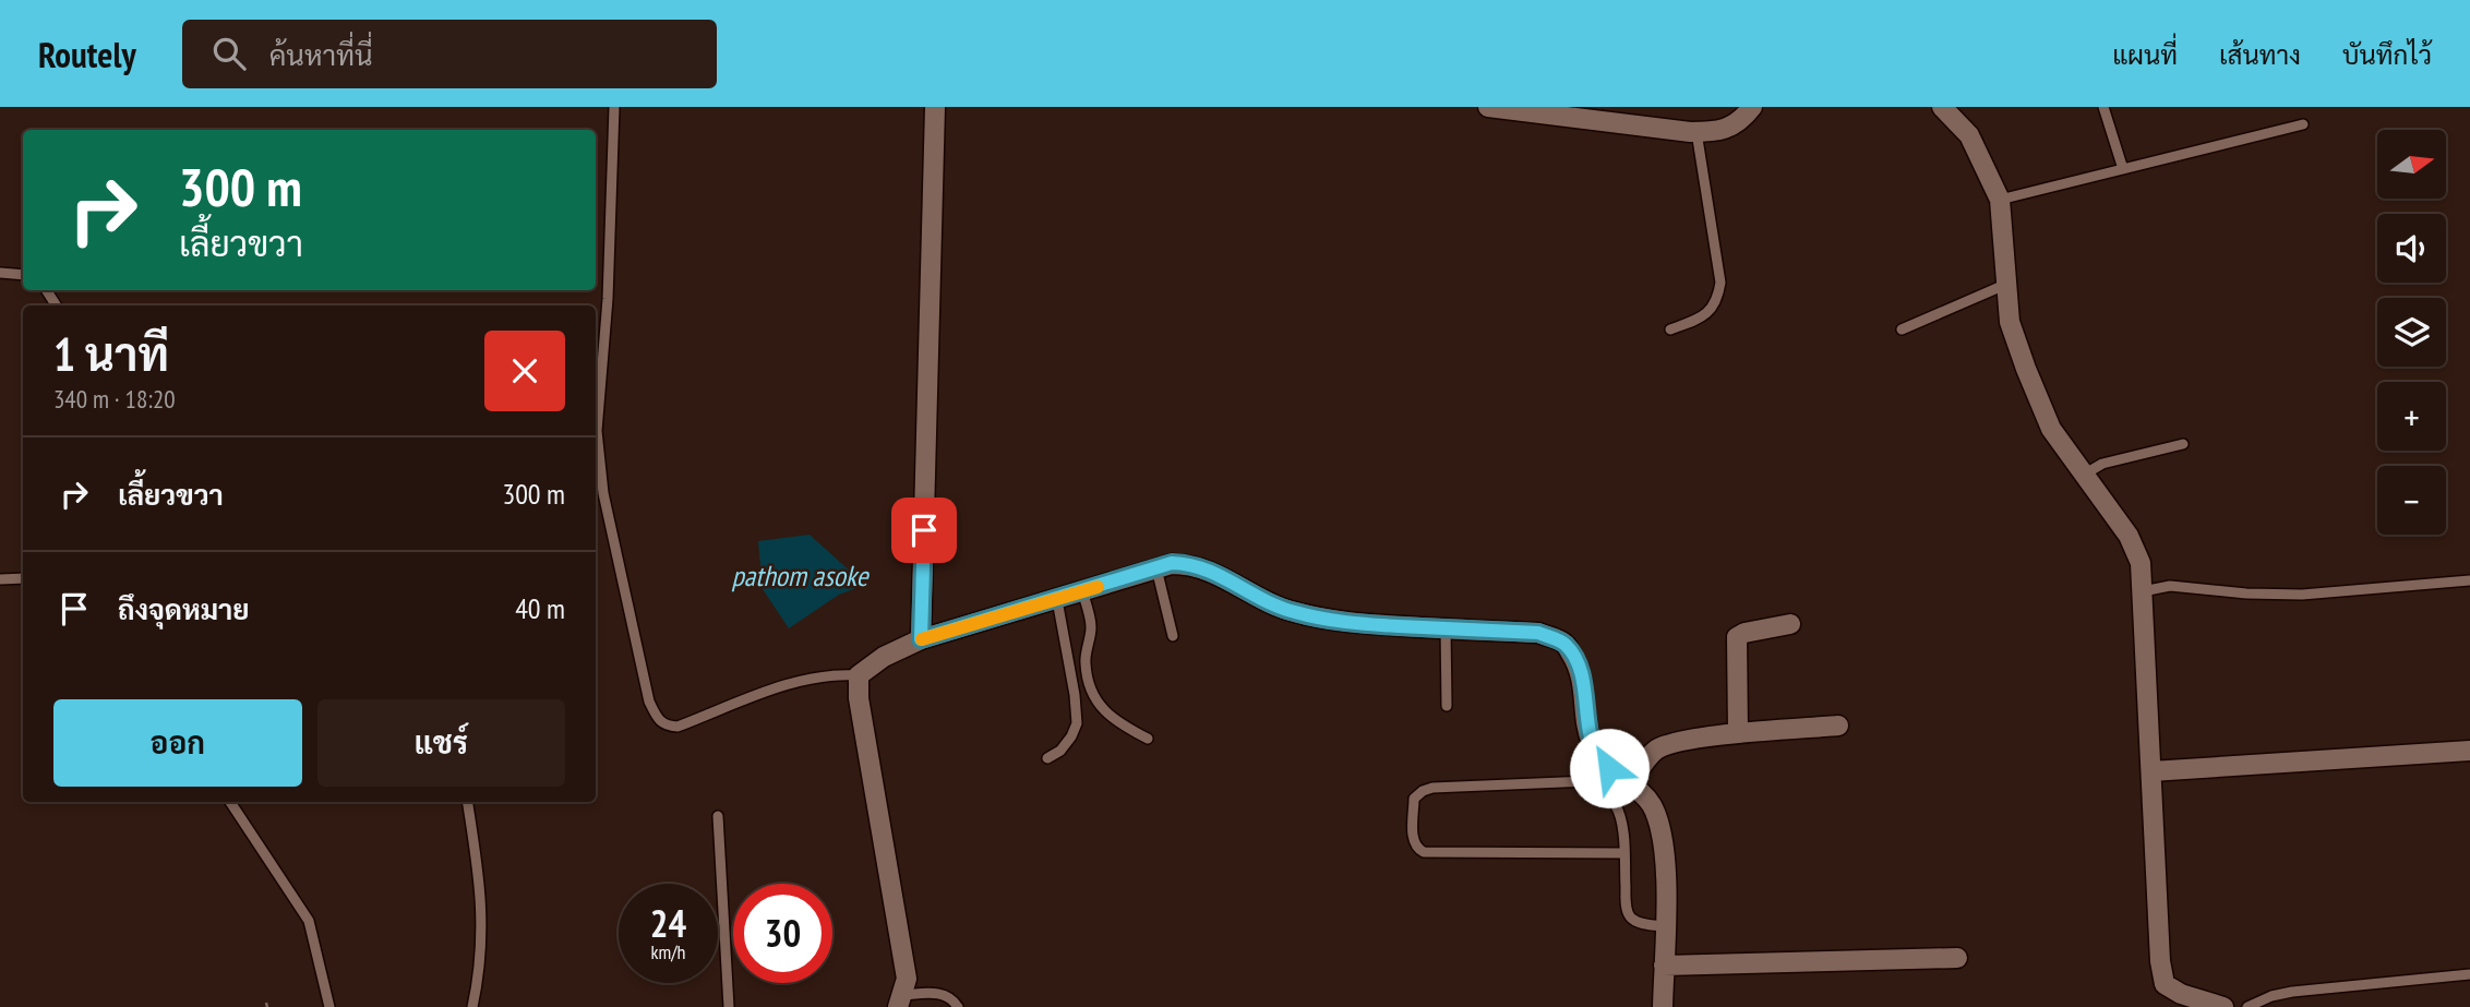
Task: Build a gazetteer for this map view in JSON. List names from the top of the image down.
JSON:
{
  "water": ["pathom asoke"],
  "north": "right",
  "page": {
    "header": "Routely",
    "search": "ค้นหาที่นี่",
    "nav": ["แผนที่", "เส้นทาง", "บันทึกไว้"],
    "map_buttons": ["+", "−"],
    "turn": ["300 m", "เลี้ยวขวา"],
    "heading": ["1 นาที", "340 m · 18:20"],
    "list": [
      {
        "name": "เลี้ยวขวา",
        "value": "300 m"
      },
      {
        "name": "ถึงจุดหมาย",
        "value": "40 m"
      }
    ],
    "buttons": ["ออก", "แชร์"],
    "speed": "24 km/h",
    "limit": "30"
  }
}
